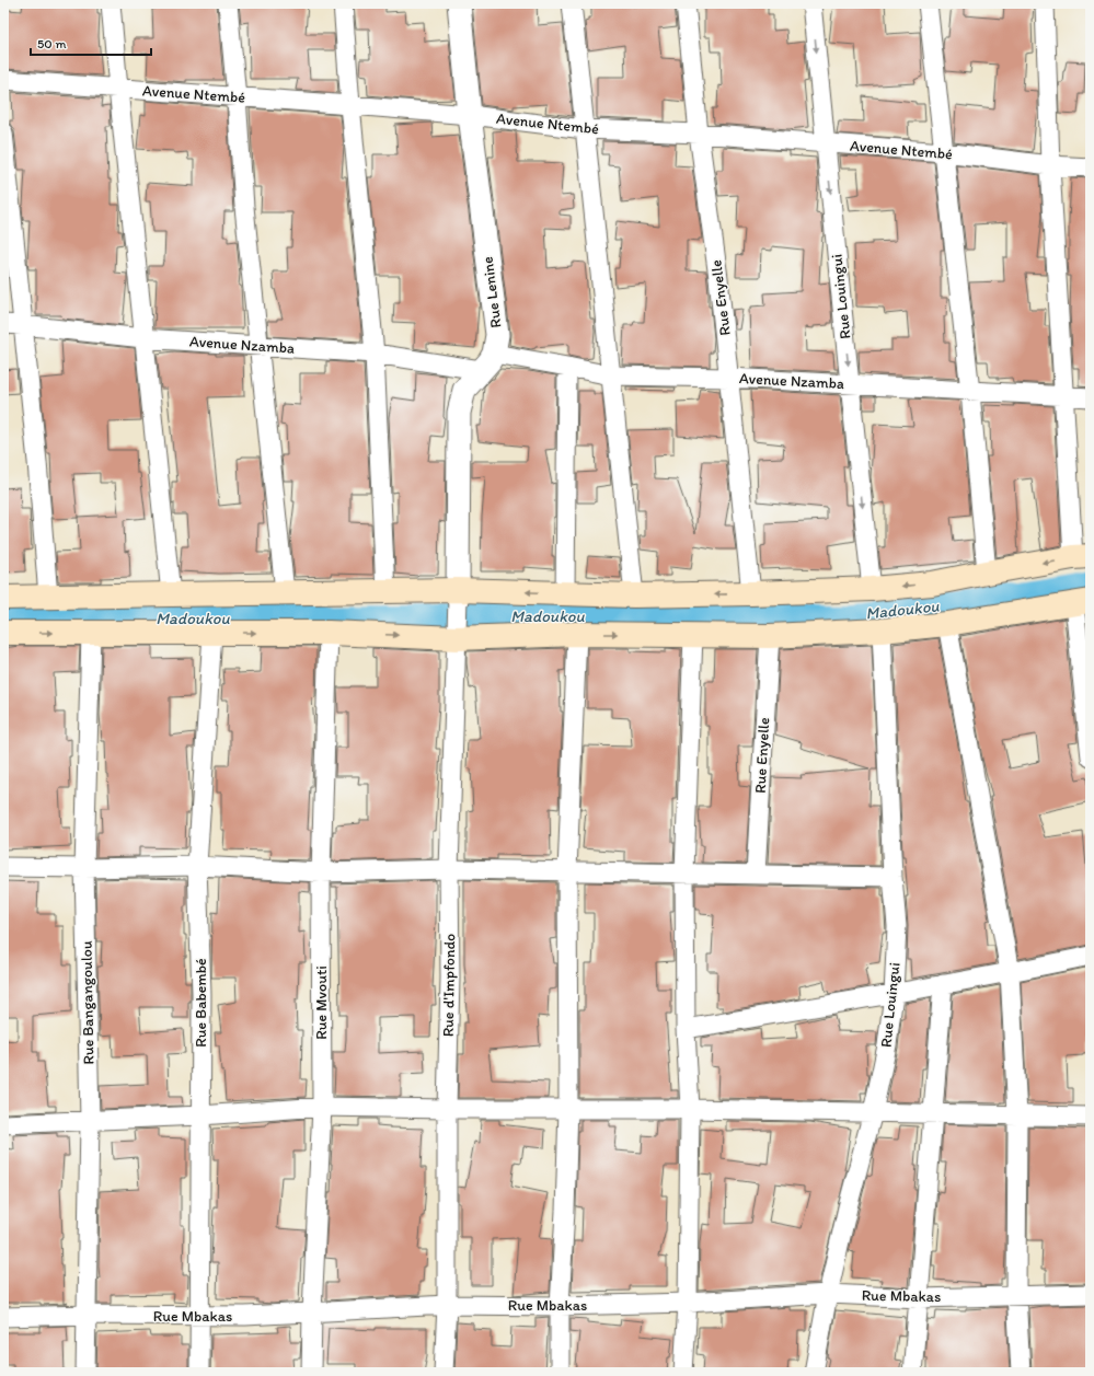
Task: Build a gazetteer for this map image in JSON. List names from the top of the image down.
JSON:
{
  "streets": {
    "street": [
      "Avenue Ntembé",
      "Rue Lenine",
      "Rue Louingui",
      "Rue Enyelle",
      "Avenue Nzamba",
      "Rue d'Impfondo",
      "Rue Bangangoulou",
      "Rue Babembé",
      "Rue Mvouti",
      "Rue Mbakas"
    ]
  },
  "crossings": [
    ["Avenue Ntembé", "Rue Lenine"],
    ["Avenue Ntembé", "Rue Louingui"],
    ["Avenue Ntembé", "Rue Enyelle"],
    ["Rue Lenine", "Avenue Nzamba"],
    ["Rue Louingui", "Avenue Nzamba"],
    ["Rue Louingui", "Rue Mbakas"],
    ["Rue Enyelle", "Avenue Nzamba"],
    ["Rue d'Impfondo", "Rue Mbakas"],
    ["Rue Bangangoulou", "Rue Mbakas"],
    ["Rue Babembé", "Rue Mbakas"],
    ["Rue Mvouti", "Rue Mbakas"]
  ],
  "water": ["Madoukou"],
  "scale_bar": "50 m"
}
